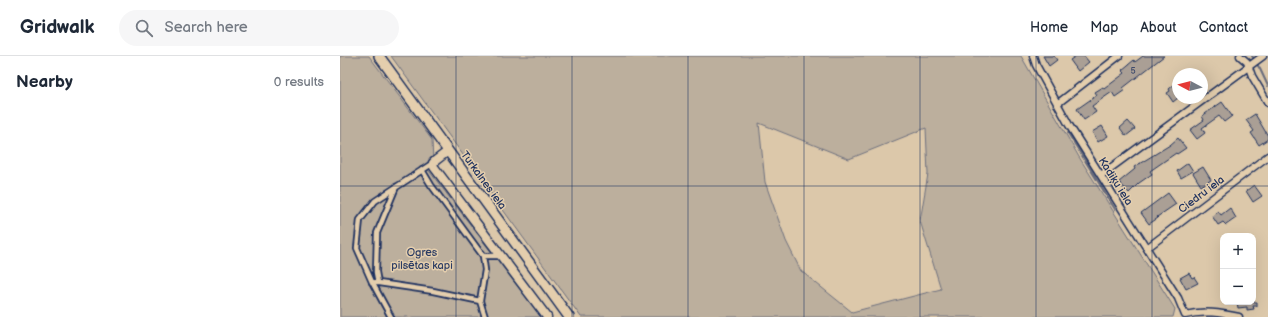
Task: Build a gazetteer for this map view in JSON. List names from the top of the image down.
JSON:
{
  "streets": {
    "main road": ["Turkalnes iela"],
    "street": ["Kadiķu iela", "Ciedru iela"]
  },
  "crossings": [
    ["Kadiķu iela", "Ciedru iela"]
  ],
  "parks": ["Ogres pilsētas kapi"],
  "house_numbers": ["5"],
  "north": "left",
  "page": {
    "header": "Gridwalk",
    "search": "Search here",
    "nav": [
      "Home",
      "Map",
      "About",
      "Contact"
    ],
    "heading": ["Nearby", "0 results"],
    "map_buttons": ["+", "−"]
  }
}
